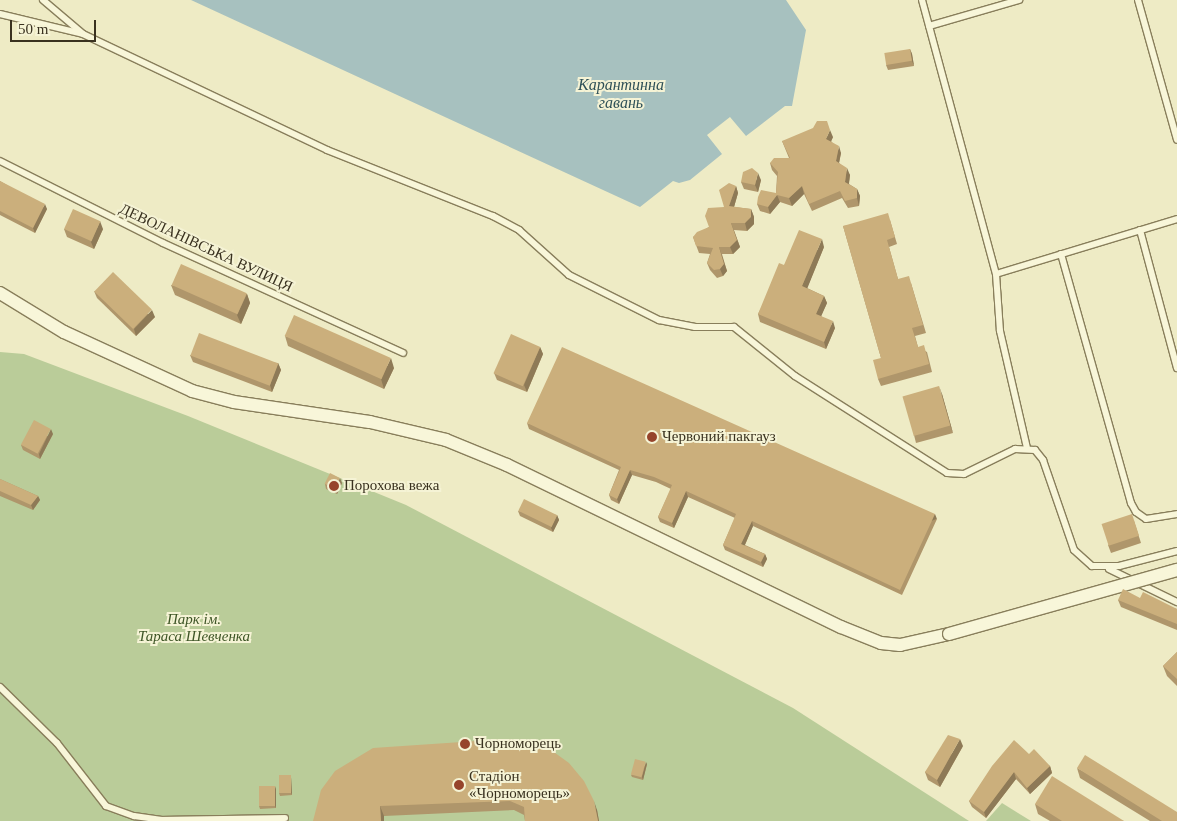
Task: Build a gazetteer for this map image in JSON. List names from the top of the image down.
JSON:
{
  "streets": {
    "lane": ["ДЕВОЛАНІВСЬКА ВУЛИЦЯ"]
  },
  "water": ["Карантинна гавань"],
  "parks": ["Парк ім. Тараса Шевченка"],
  "places": [
    "Червоний пакгауз",
    "Порохова вежа",
    "Чорноморець",
    "Стадіон «Чорноморець»"
  ],
  "scale_bar": "50 m"
}
